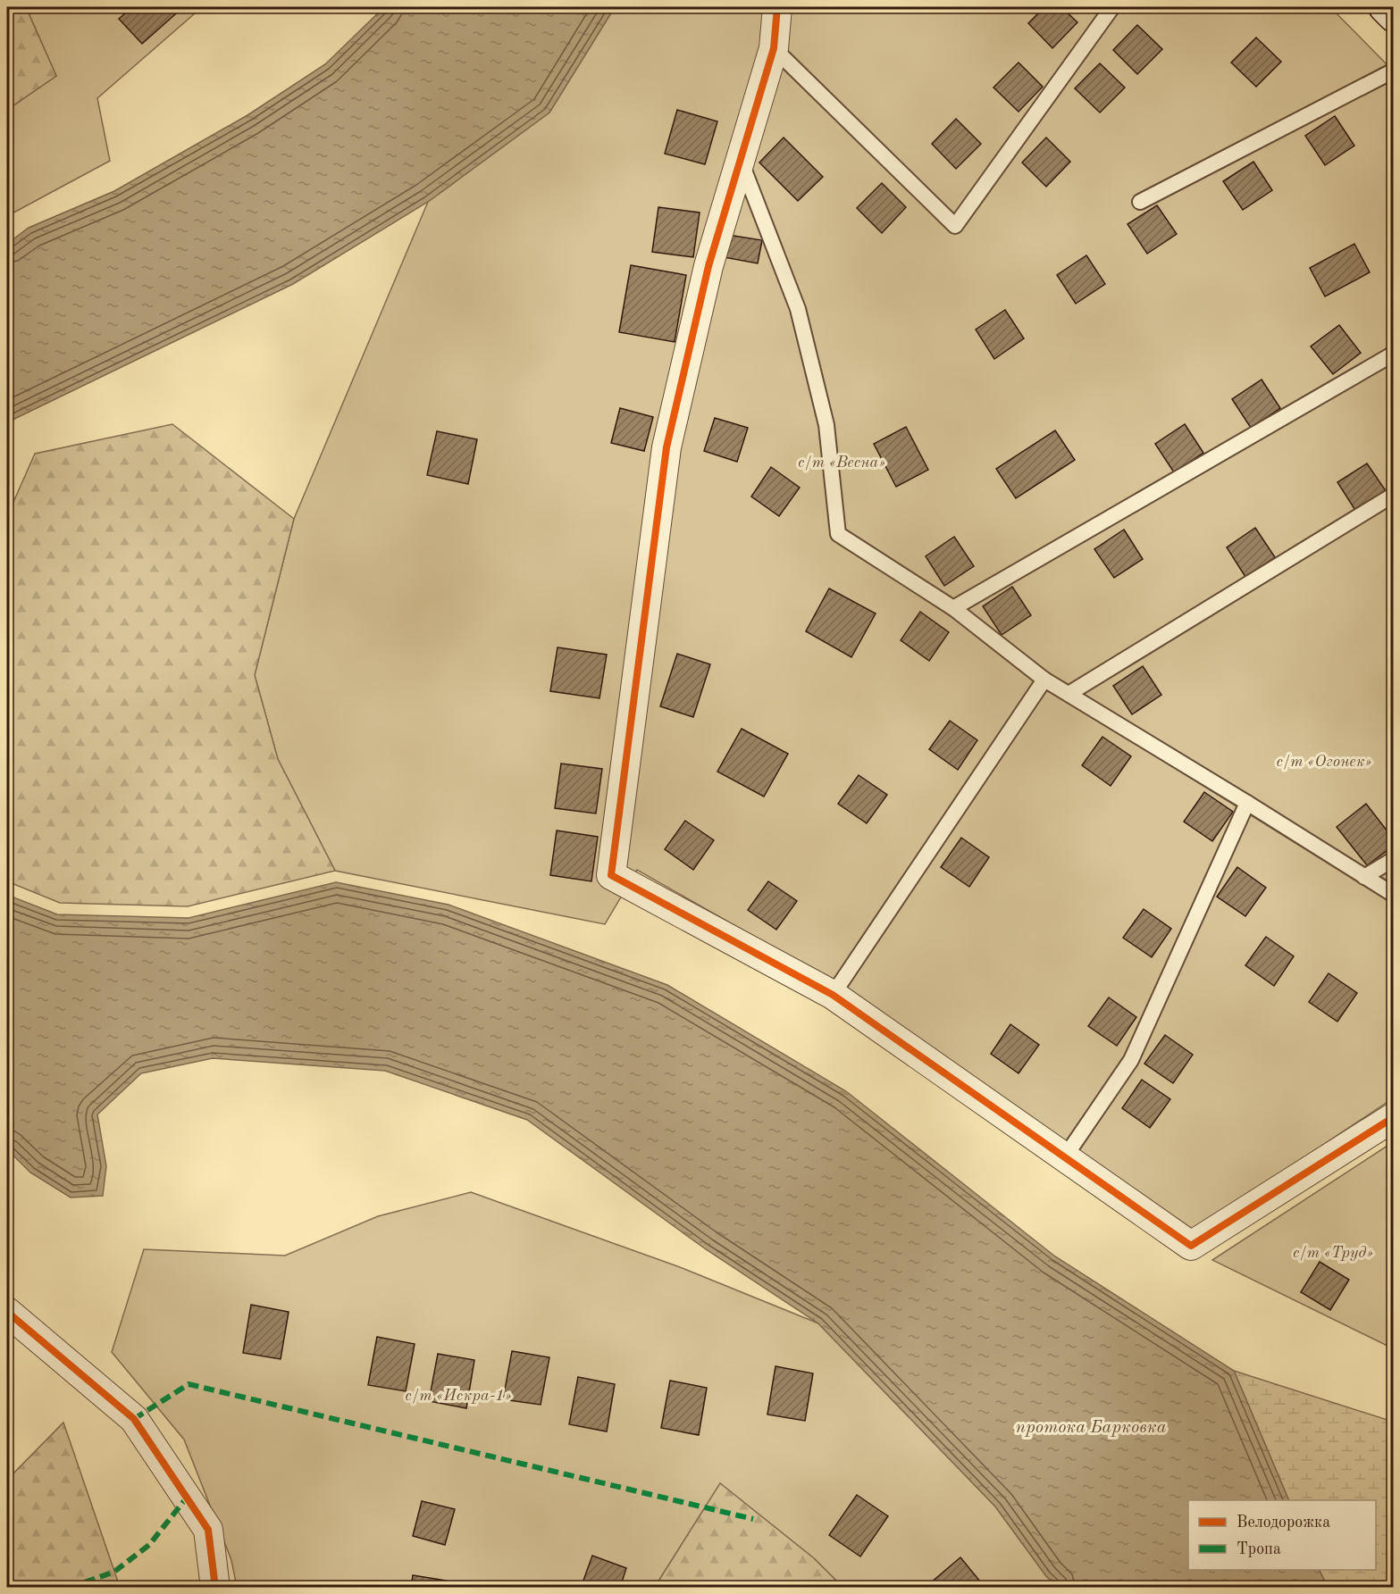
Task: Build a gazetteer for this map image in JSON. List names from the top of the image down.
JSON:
{
  "water": ["протока Барковка"],
  "parks": [
    "с/т «Весна»",
    "с/т «Огонек»",
    "с/т «Труд»",
    "с/т «Искра-1»"
  ],
  "legend": ["Велодорожка", "Тропа"]
}
